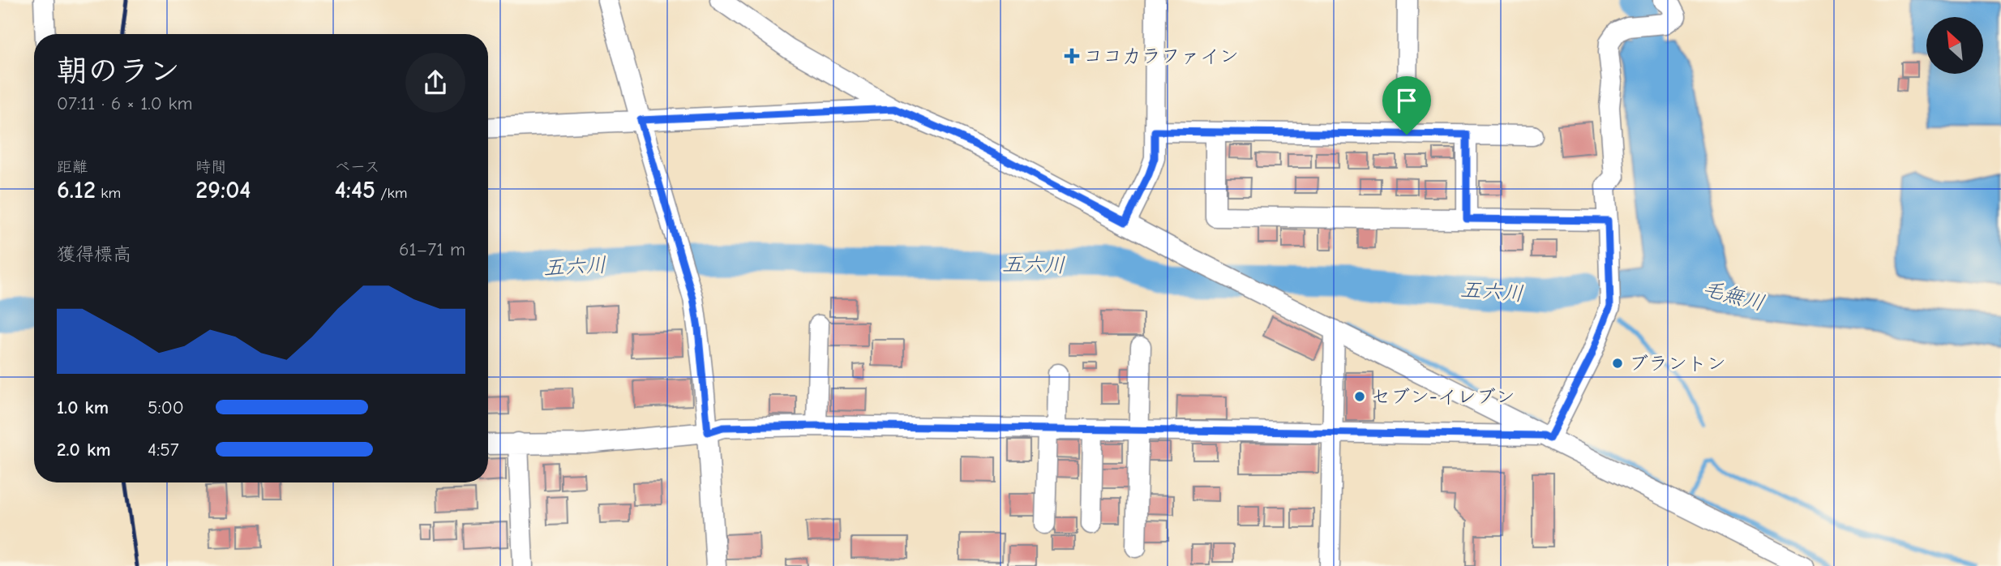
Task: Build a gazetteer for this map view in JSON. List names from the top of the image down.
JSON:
{
  "water": ["五六川", "毛無川"],
  "places": {
    "health": ["ココカラファイン"],
    "other": ["ブラントン", "セブン-イレブン"]
  },
  "north": "top left",
  "page": {
    "heading": ["朝のラン", "07:11 · 6 × 1.0 km"],
    "stats": [
      ["距離", "6.12 km"],
      ["時間", "29:04"],
      ["ペース", "4:45 /km"]
    ],
    "chart": ["獲得標高", "61–71 m"],
    "list": [
      {
        "name": "1.0 km",
        "note": "5:00"
      },
      {
        "name": "2.0 km",
        "note": "4:57"
      }
    ]
  }
}
